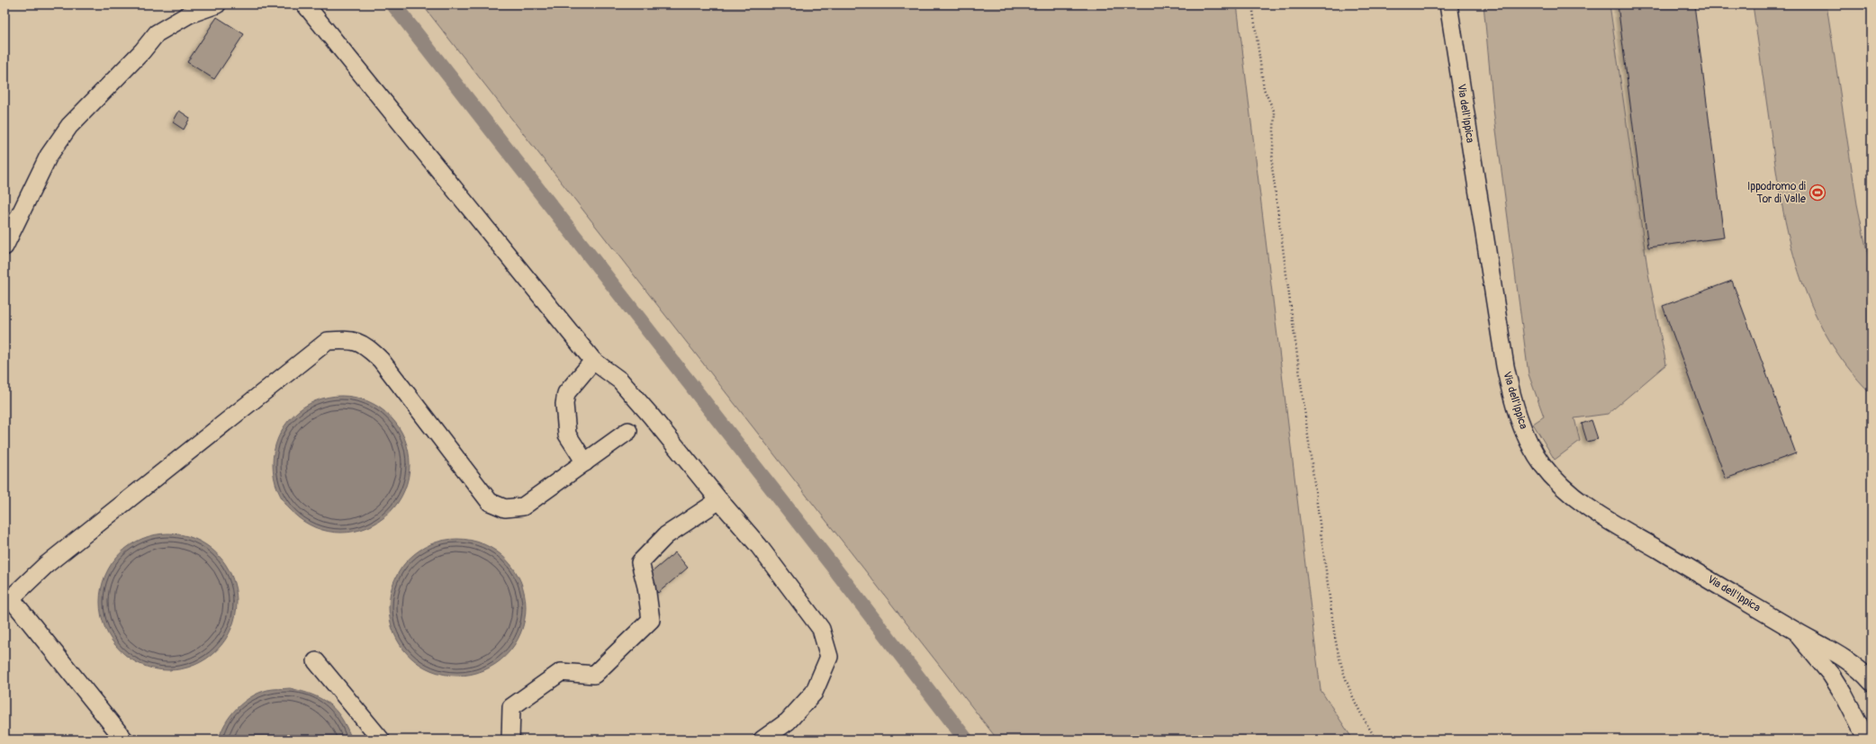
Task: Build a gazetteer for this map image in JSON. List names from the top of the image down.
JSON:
{
  "streets": {
    "street": ["Via dell'Ippica"]
  },
  "places": {
    "sports": ["Ippodromo di Tor di Valle"]
  }
}
